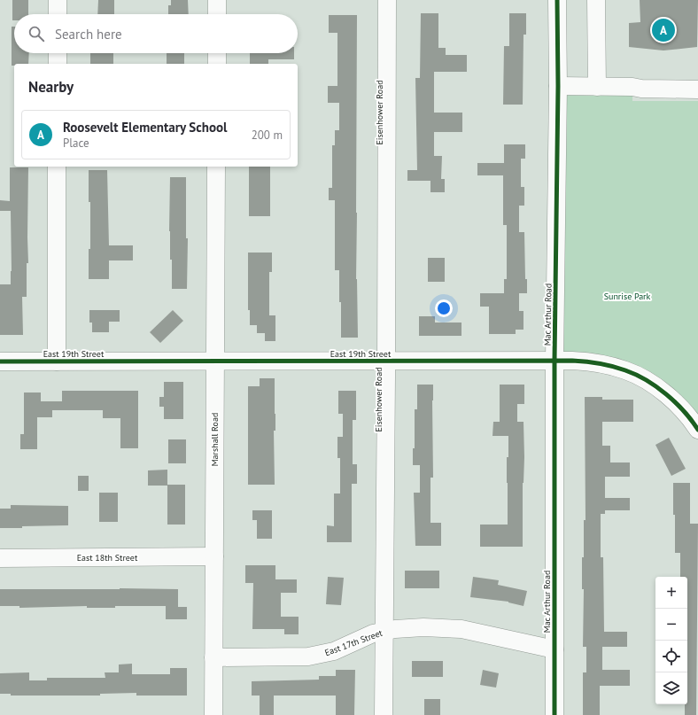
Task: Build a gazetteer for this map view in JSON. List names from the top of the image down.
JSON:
{
  "streets": {
    "street": [
      "Eisenhower Road",
      "Mac Arthur Road",
      "East 19th Street",
      "Marshall Road",
      "East 18th Street",
      "East 17th Street"
    ]
  },
  "crossings": [
    ["Eisenhower Road", "East 19th Street"],
    ["Eisenhower Road", "East 17th Street"],
    ["Mac Arthur Road", "East 19th Street"],
    ["Mac Arthur Road", "East 17th Street"],
    ["East 19th Street", "Marshall Road"],
    ["Marshall Road", "East 18th Street"],
    ["Marshall Road", "East 17th Street"]
  ],
  "parks": ["Sunrise Park"],
  "page": {
    "search": "Search here",
    "pins": "A",
    "heading": "Nearby",
    "list": [
      {
        "mark": "A",
        "name": "Roosevelt Elementary School",
        "note": "Place",
        "value": "200 m"
      }
    ],
    "map_buttons": ["+", "−"]
  }
}
